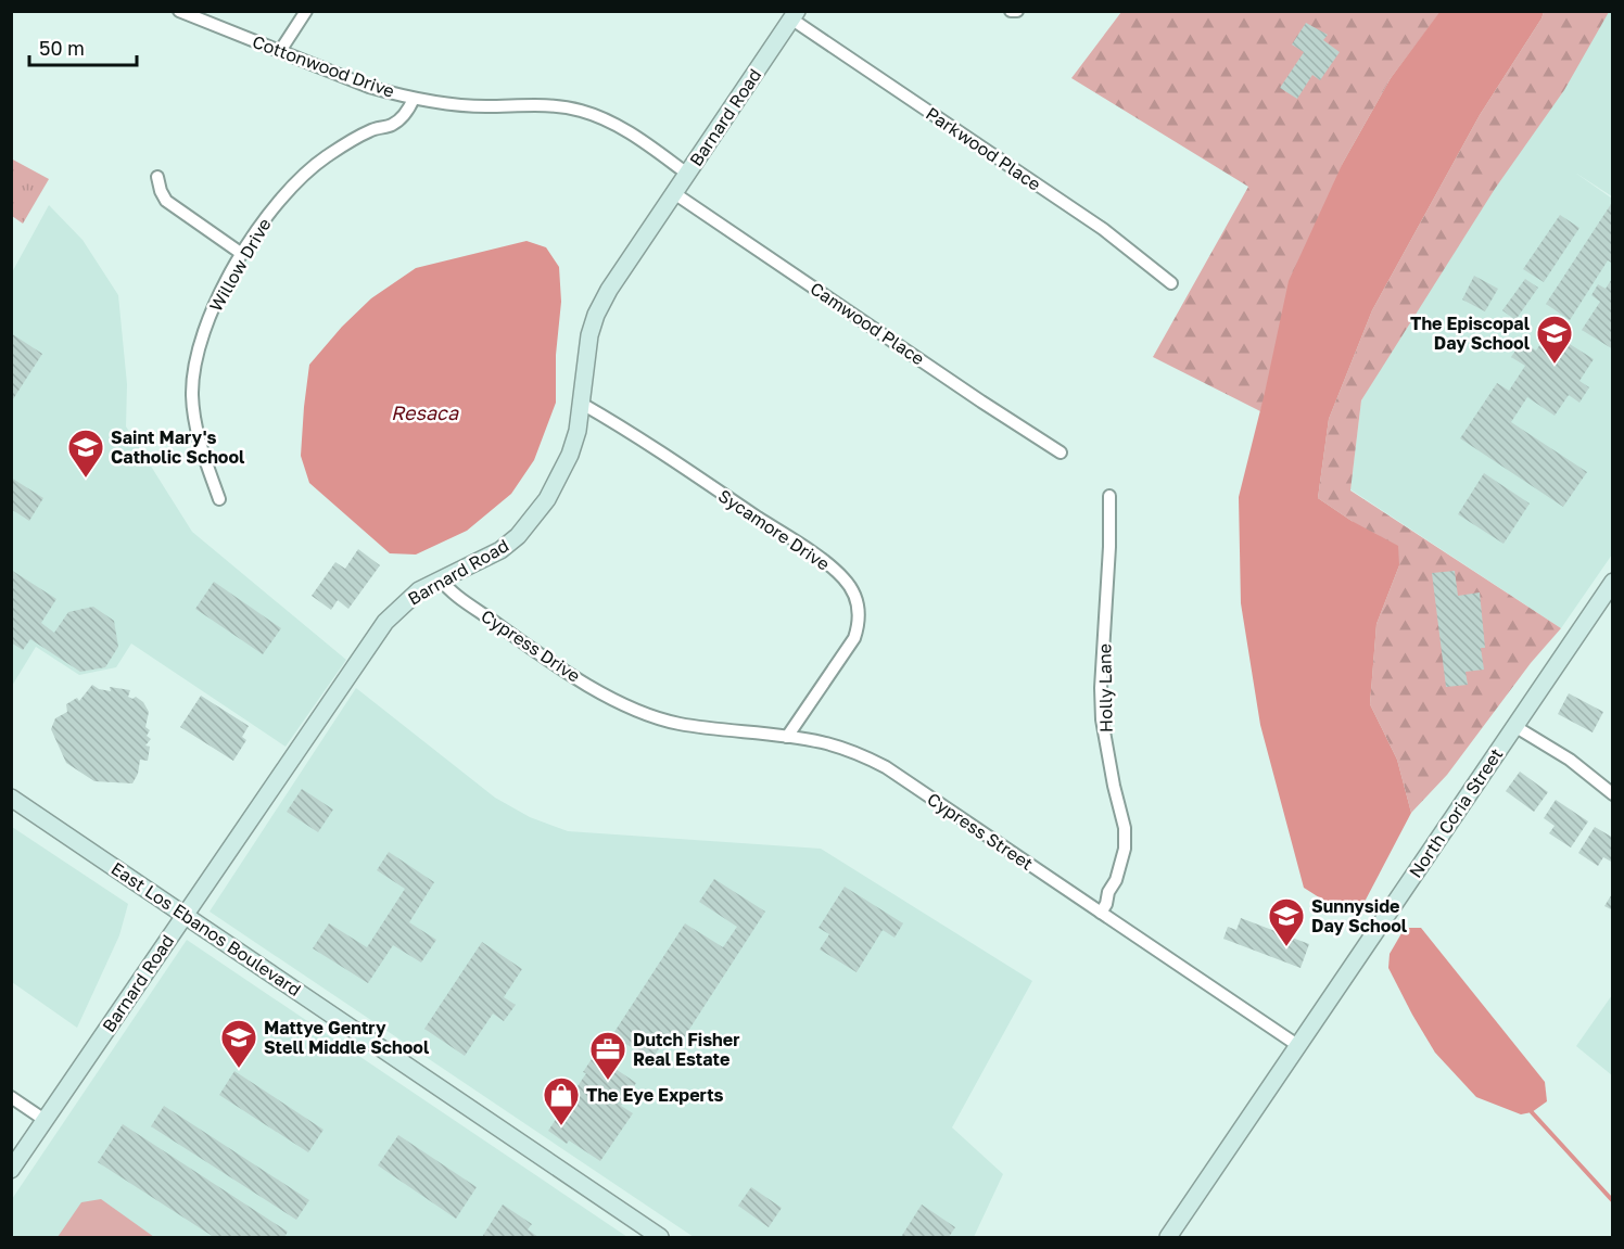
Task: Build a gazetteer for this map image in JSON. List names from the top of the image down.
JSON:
{
  "streets": {
    "street": [
      "Cottonwood Drive",
      "Barnard Road",
      "Parkwood Place",
      "Willow Drive",
      "Camwood Place",
      "Sycamore Drive",
      "Cypress Drive",
      "Holly Lane",
      "North Coria Street",
      "Cypress Street",
      "East Los Ebanos Boulevard"
    ]
  },
  "crossings": [
    ["Cottonwood Drive", "Barnard Road"],
    ["Cottonwood Drive", "Willow Drive"],
    ["Barnard Road", "Parkwood Place"],
    ["Barnard Road", "Camwood Place"],
    ["Barnard Road", "Sycamore Drive"],
    ["Barnard Road", "Cypress Drive"],
    ["Barnard Road", "East Los Ebanos Boulevard"],
    ["Sycamore Drive", "Cypress Street"],
    ["Cypress Drive", "Cypress Street"],
    ["Holly Lane", "Cypress Street"],
    ["North Coria Street", "Cypress Street"]
  ],
  "water": ["Resaca"],
  "places": {
    "school or university": [
      "The Episcopal Day School",
      "Saint Mary's Catholic School",
      "Sunnyside Day School",
      "Mattye Gentry Stell Middle School"
    ],
    "office": ["Dutch Fisher Real Estate"],
    "shop": ["The Eye Experts"]
  },
  "scale_bar": "50 m"
}
